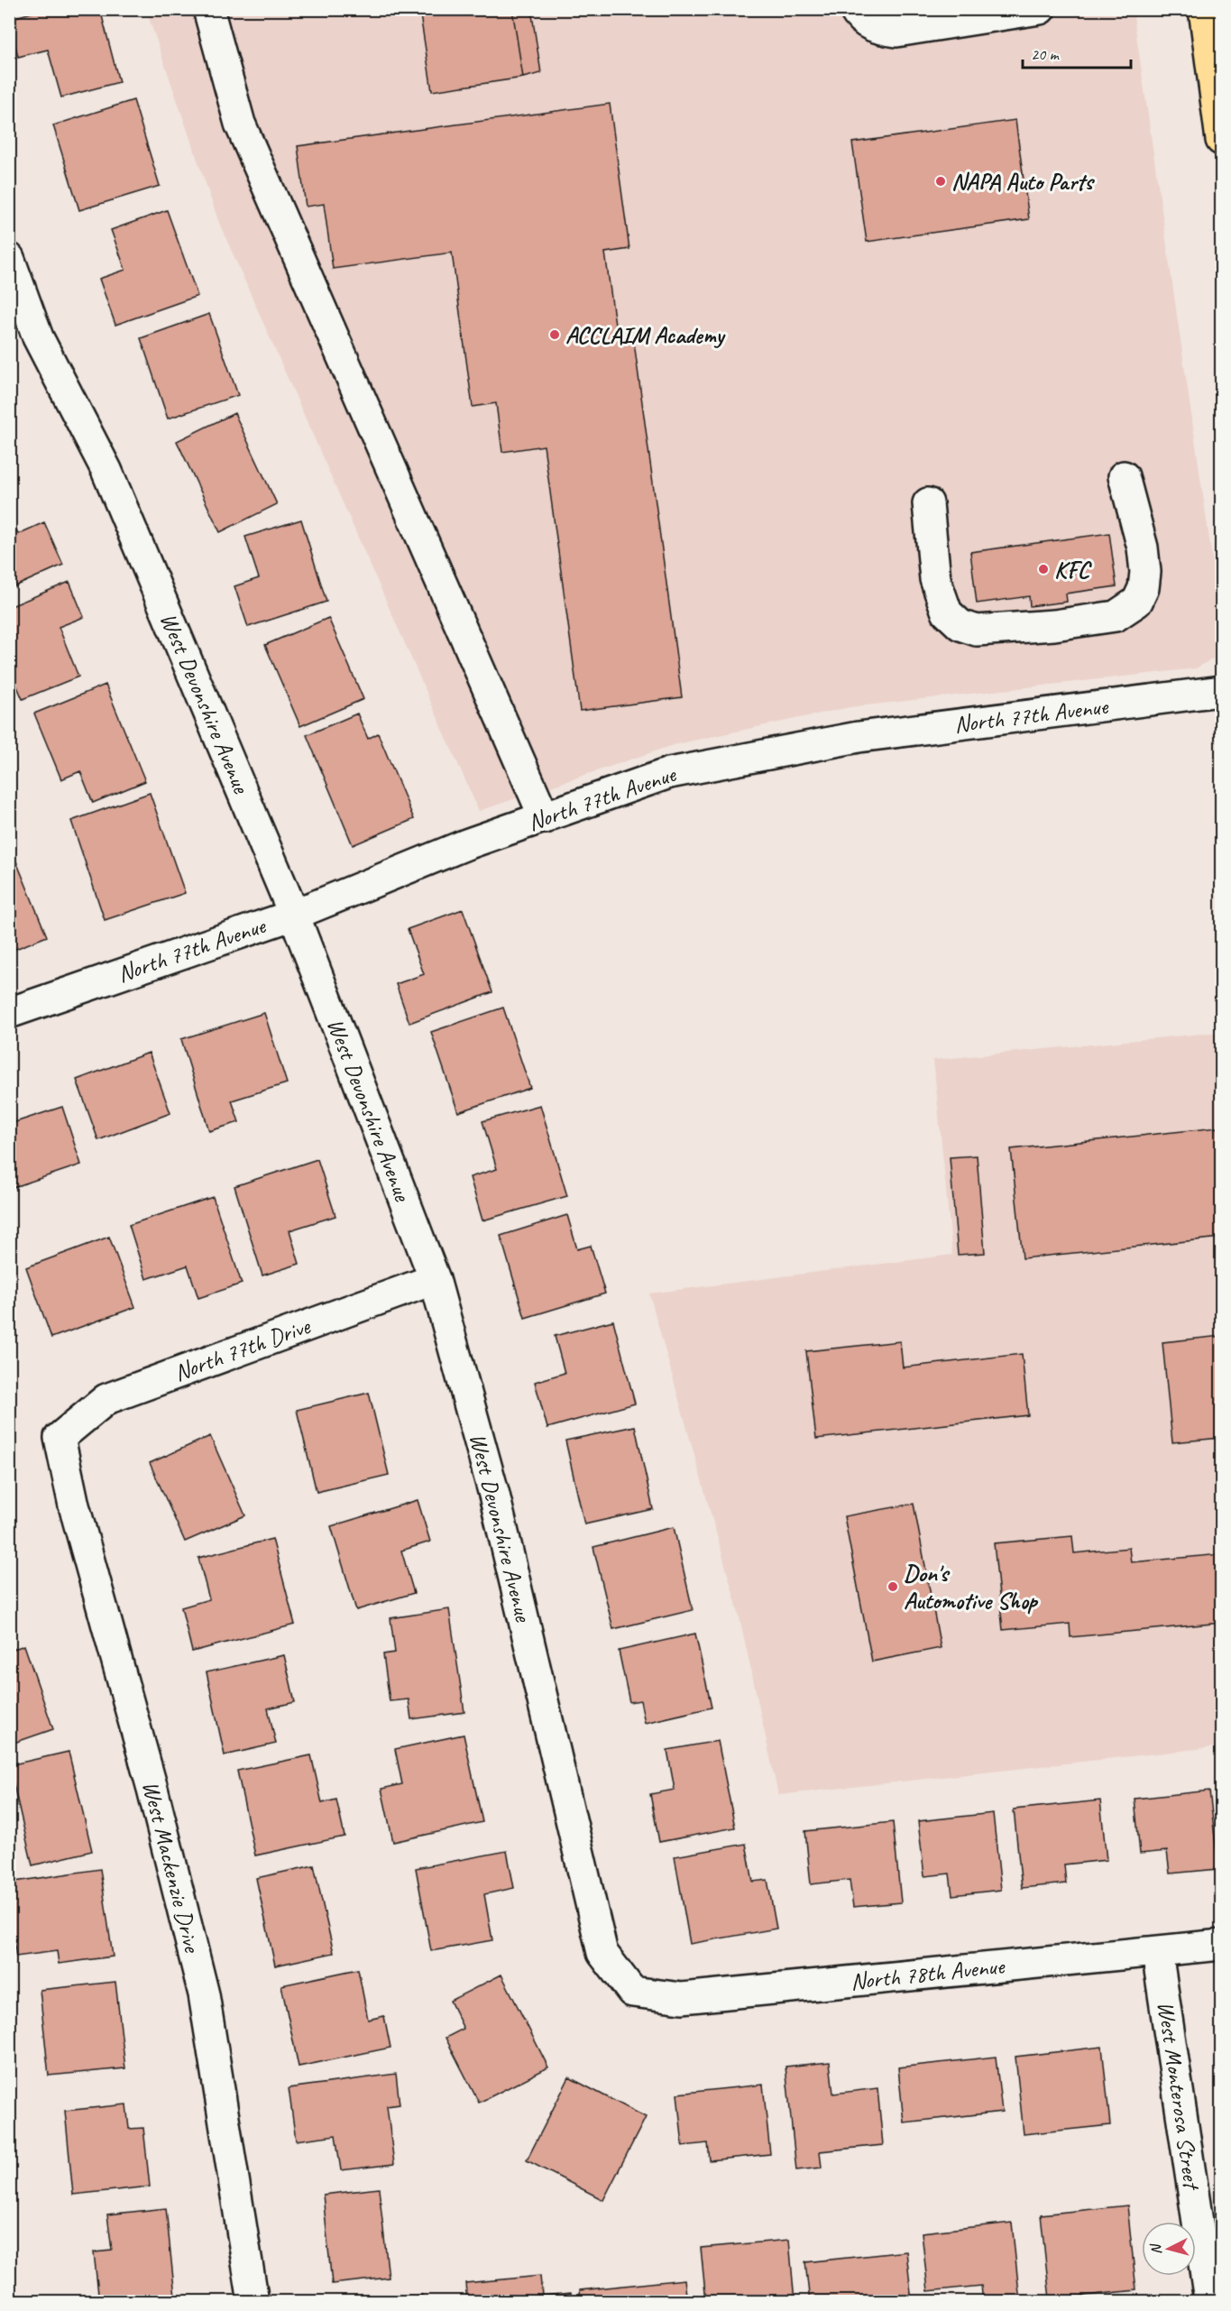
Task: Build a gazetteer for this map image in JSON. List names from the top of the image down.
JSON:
{
  "streets": {
    "street": [
      "West Devonshire Avenue",
      "North 77th Avenue",
      "North 77th Drive",
      "West Mackenzie Drive",
      "North 78th Avenue",
      "West Monterosa Street"
    ]
  },
  "crossings": [
    ["West Devonshire Avenue", "North 77th Avenue"],
    ["West Devonshire Avenue", "North 77th Drive"],
    ["West Devonshire Avenue", "North 78th Avenue"],
    ["North 77th Drive", "West Mackenzie Drive"],
    ["North 78th Avenue", "West Monterosa Street"]
  ],
  "places": [
    "NAPA Auto Parts",
    "ACCLAIM Academy",
    "KFC",
    "Don's Automotive Shop"
  ],
  "scale_bar": "20 m",
  "north": "left"
}
